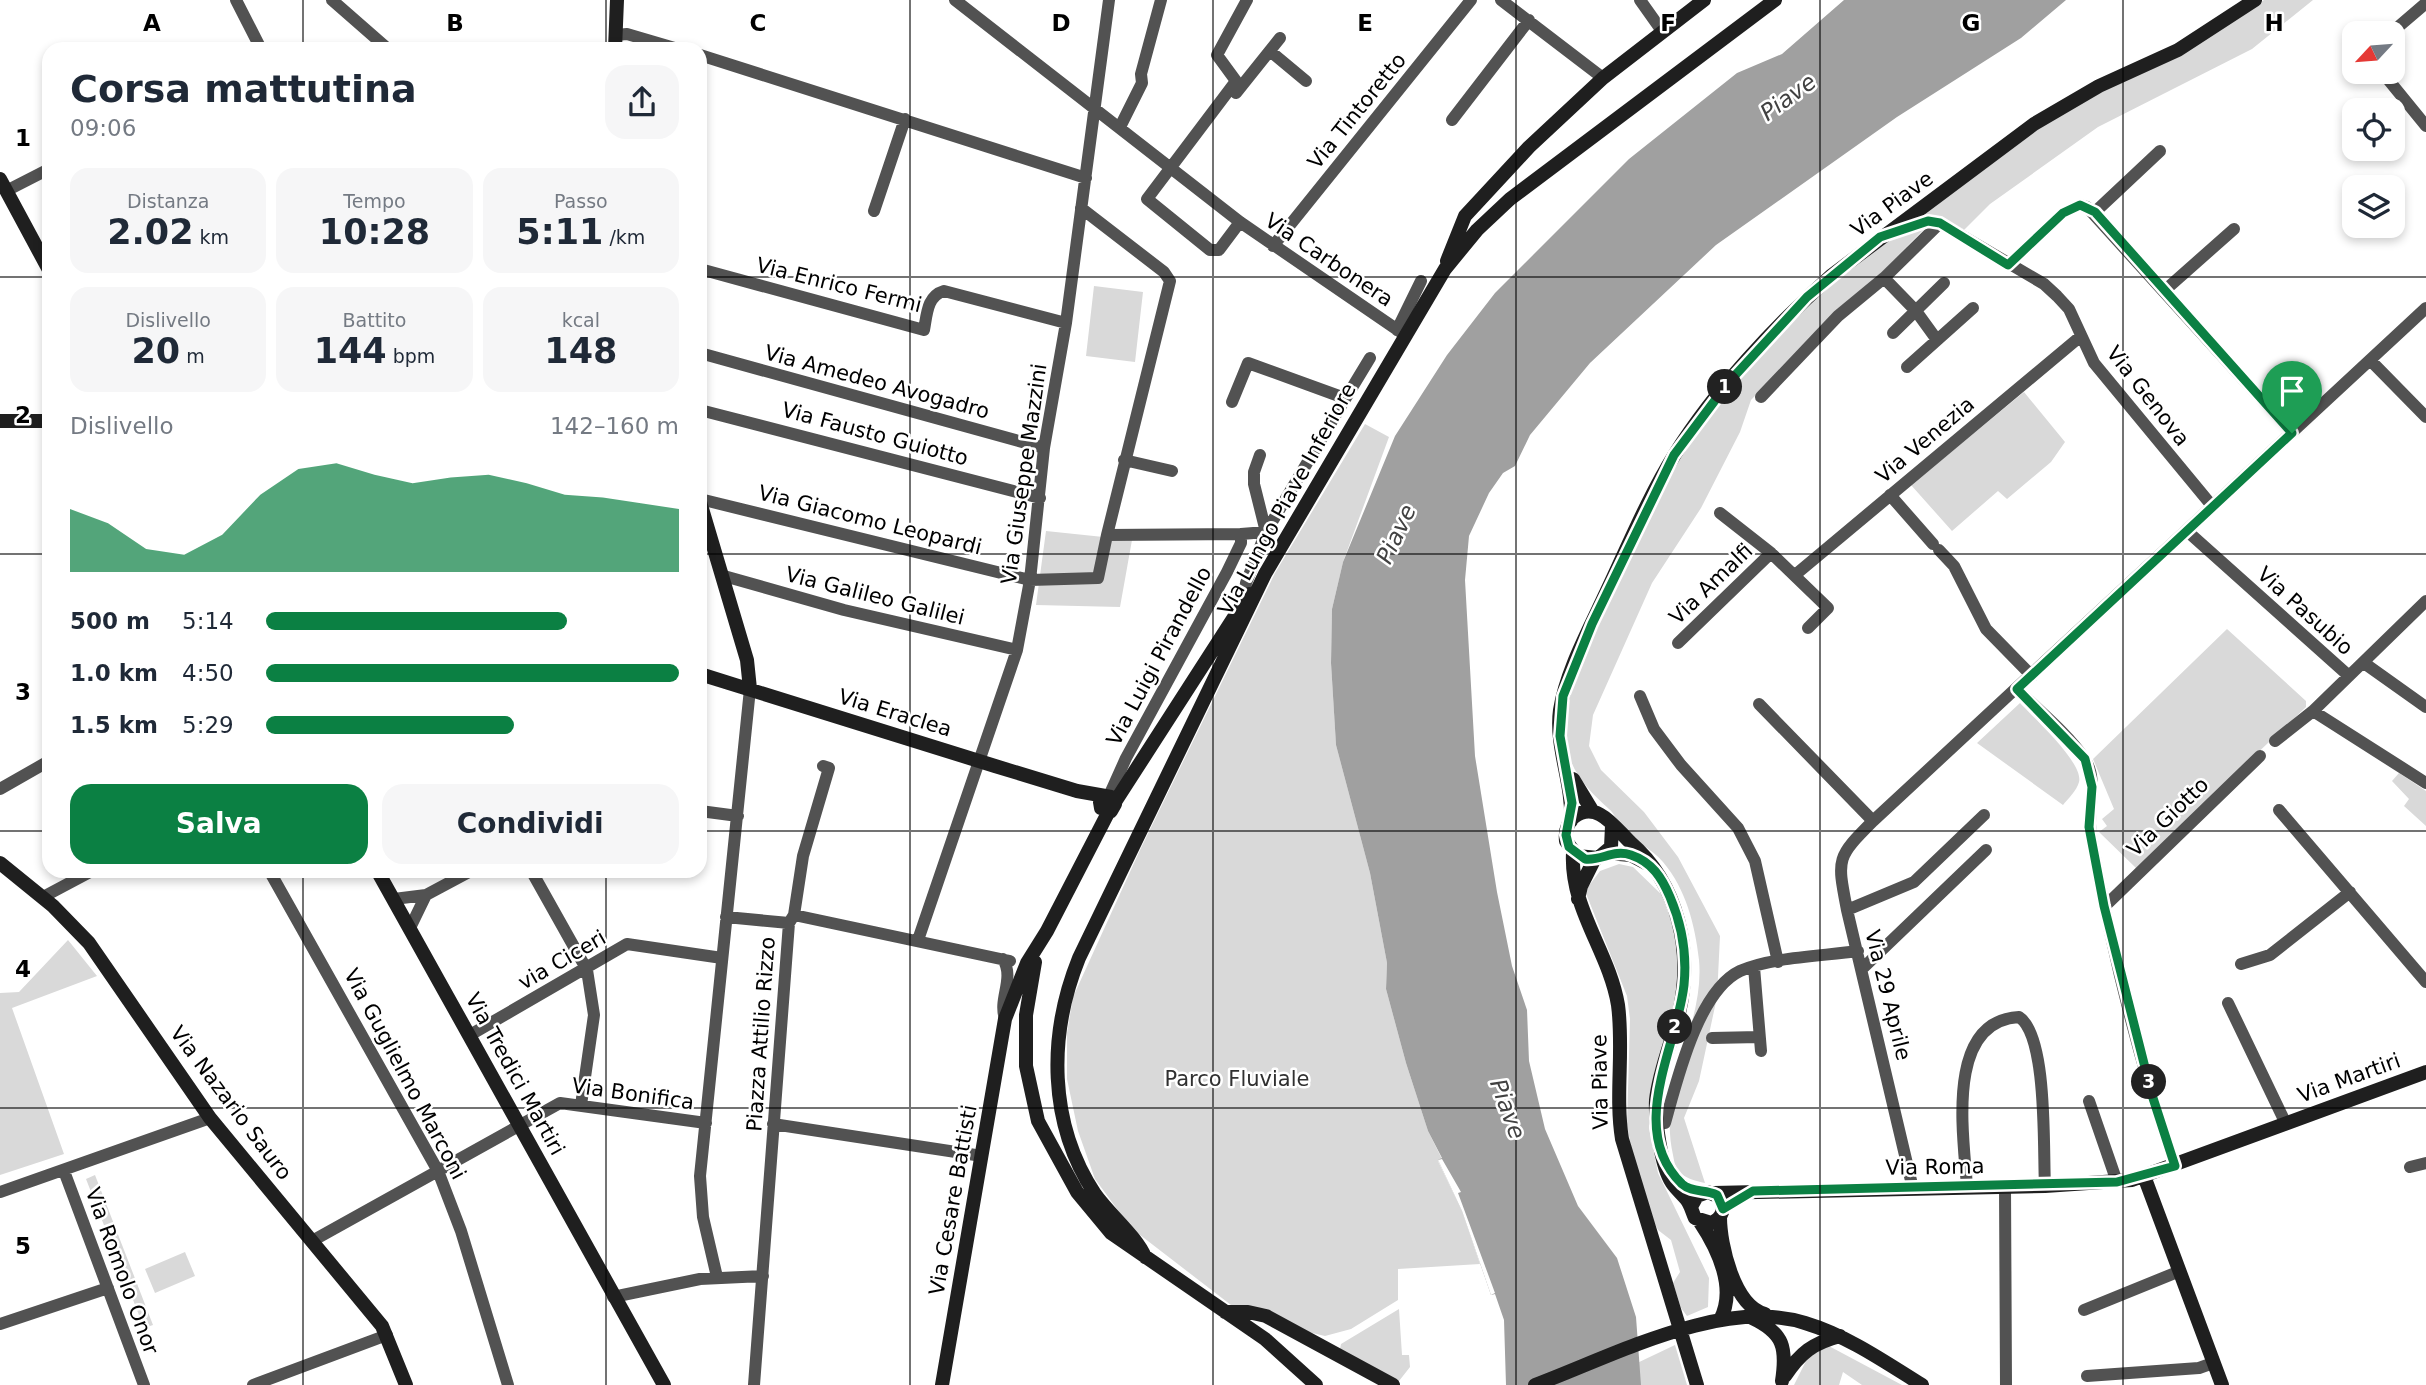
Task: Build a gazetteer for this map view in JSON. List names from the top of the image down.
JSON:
{
  "streets": {
    "street": [
      "Via Tintoretto",
      "Via Piave",
      "Via Carbonera",
      "Via Enrico Fermi",
      "Via Amedeo Avogadro",
      "Via Genova",
      "Via Fausto Guiotto",
      "Via Venezia",
      "Via Giuseppe Mazzini",
      "Via Lungo Piave Inferiore",
      "Via Giacomo Leopardi",
      "Via Amalfi",
      "Via Galileo Galilei",
      "Via Pasubio",
      "Via Luigi Pirandello",
      "Via Eraclea",
      "Via Giotto",
      "via Ciceri",
      "Via 29 Aprile",
      "Piazza Attilio Rizzo",
      "Via Guglielmo Marconi",
      "Via Tredici Martiri",
      "Via Martiri",
      "Via Bonifica",
      "Via Nazario Sauro",
      "Via Roma",
      "Via Cesare Battisti",
      "Via Romolo Onor"
    ]
  },
  "crossings": [
    ["Via Tintoretto", "Via Carbonera"],
    ["Via Carbonera", "Via Giuseppe Mazzini"],
    ["Via Carbonera", "Via Lungo Piave Inferiore"],
    ["Via Enrico Fermi", "Via Giuseppe Mazzini"],
    ["Via Amedeo Avogadro", "Via Giuseppe Mazzini"],
    ["Via Genova", "Via Venezia"],
    ["Via Genova", "Via 29 Aprile"],
    ["Via Fausto Guiotto", "Via Giuseppe Mazzini"],
    ["Via Venezia", "Via Amalfi"],
    ["Via Giuseppe Mazzini", "Via Giacomo Leopardi"],
    ["Via Giuseppe Mazzini", "Via Galileo Galilei"],
    ["Via Giuseppe Mazzini", "Via Eraclea"],
    ["Via Giuseppe Mazzini", "Via Cesare Battisti"],
    ["Via Lungo Piave Inferiore", "Via Cesare Battisti"],
    ["Via Pasubio", "Via 29 Aprile"],
    ["Via Luigi Pirandello", "Via Eraclea"],
    ["Via Luigi Pirandello", "Via Cesare Battisti"],
    ["Via Eraclea", "Via Cesare Battisti"],
    ["via Ciceri", "Piazza Attilio Rizzo"],
    ["via Ciceri", "Via Tredici Martiri"],
    ["Via 29 Aprile", "Via Roma"],
    ["Piazza Attilio Rizzo", "Via Bonifica"],
    ["Via Guglielmo Marconi", "Via Bonifica"],
    ["Via Tredici Martiri", "Via Bonifica"],
    ["Via Martiri", "Via Roma"],
    ["Via Bonifica", "Via Nazario Sauro"]
  ],
  "water": ["Piave"],
  "parks": ["Parco Fluviale"],
  "north": "bottom left",
  "page": {
    "heading": ["Corsa mattutina", "09:06"],
    "stats": [
      ["Distanza", "2.02 km"],
      ["Tempo", "10:28"],
      ["Passo", "5:11 /km"],
      ["Dislivello", "20 m"],
      ["Battito", "144 bpm"],
      ["kcal", "148"]
    ],
    "pins": ["1", "2", "3"],
    "chart": ["Dislivello", "142–160 m"],
    "list": [
      {
        "name": "500 m",
        "note": "5:14"
      },
      {
        "name": "1.0 km",
        "note": "4:50"
      },
      {
        "name": "1.5 km",
        "note": "5:29"
      }
    ],
    "buttons": ["Salva", "Condividi"]
  },
  "grid": {
    "columns": [
      "A",
      "B",
      "C",
      "D",
      "E",
      "F",
      "G",
      "H"
    ],
    "rows": [
      "1",
      "2",
      "3",
      "4",
      "5"
    ]
  }
}
